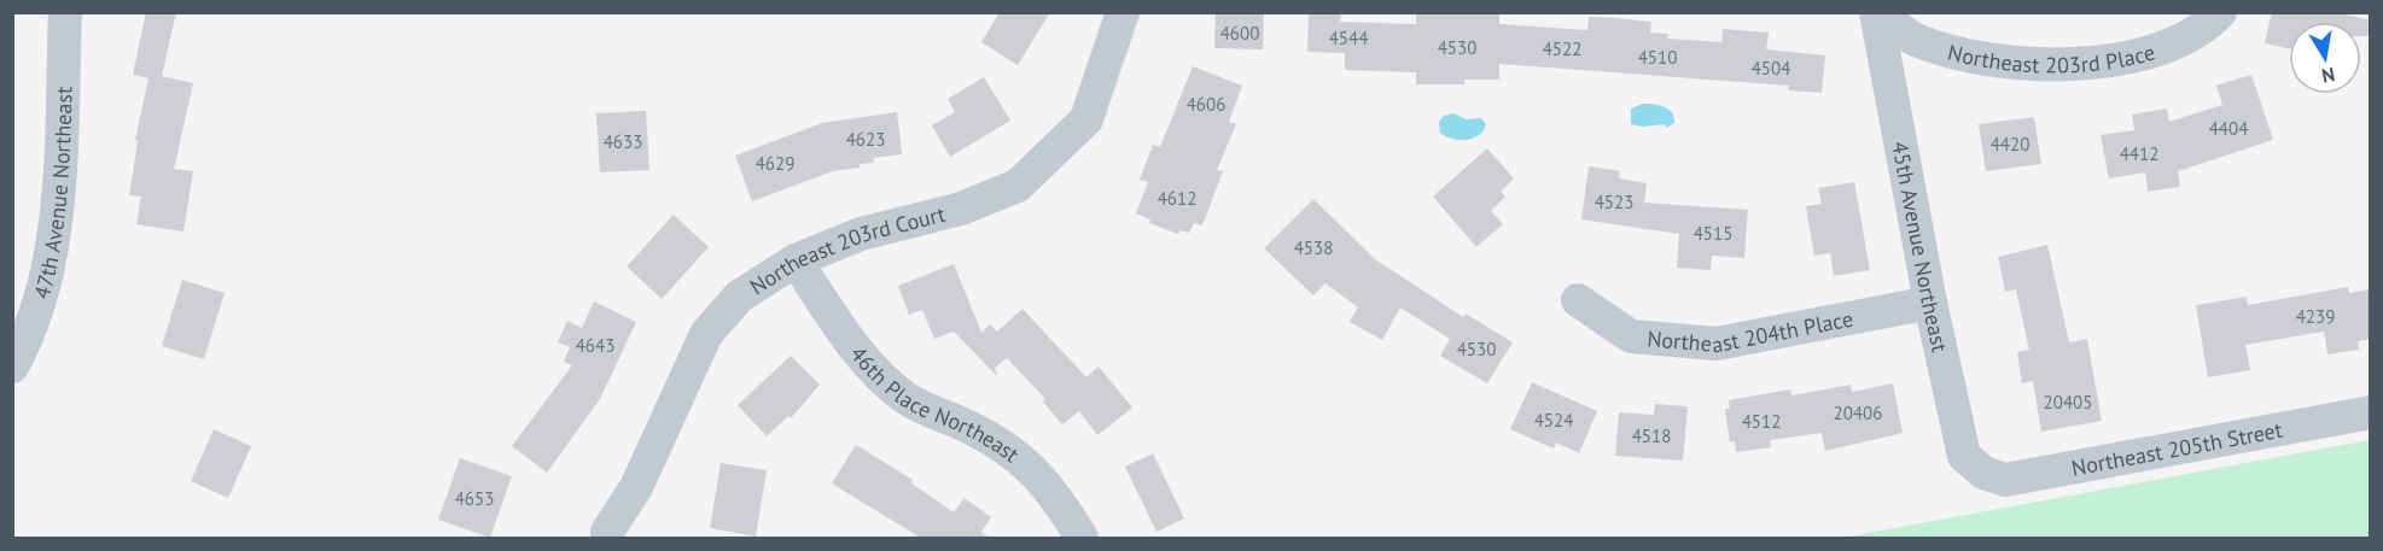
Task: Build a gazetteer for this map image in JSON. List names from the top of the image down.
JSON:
{
  "streets": {
    "street": [
      "Northeast 203rd Place",
      "47th Avenue Northeast",
      "45th Avenue Northeast",
      "Northeast 203rd Court",
      "Northeast 204th Place",
      "46th Place Northeast",
      "Northeast 205th Street"
    ]
  },
  "crossings": [
    ["Northeast 203rd Place", "45th Avenue Northeast"],
    ["45th Avenue Northeast", "Northeast 204th Place"],
    ["45th Avenue Northeast", "Northeast 205th Street"],
    ["Northeast 203rd Court", "46th Place Northeast"]
  ],
  "house_numbers": [
    "4600",
    "4544",
    "4530",
    "4522",
    "4510",
    "4504",
    "4606",
    "4404",
    "4623",
    "4633",
    "4420",
    "4412",
    "4629",
    "4612",
    "4523",
    "4515",
    "4538",
    "4239",
    "4643",
    "4530",
    "20405",
    "20406",
    "4524",
    "4512",
    "4518",
    "4653"
  ],
  "north": "bottom"
}
